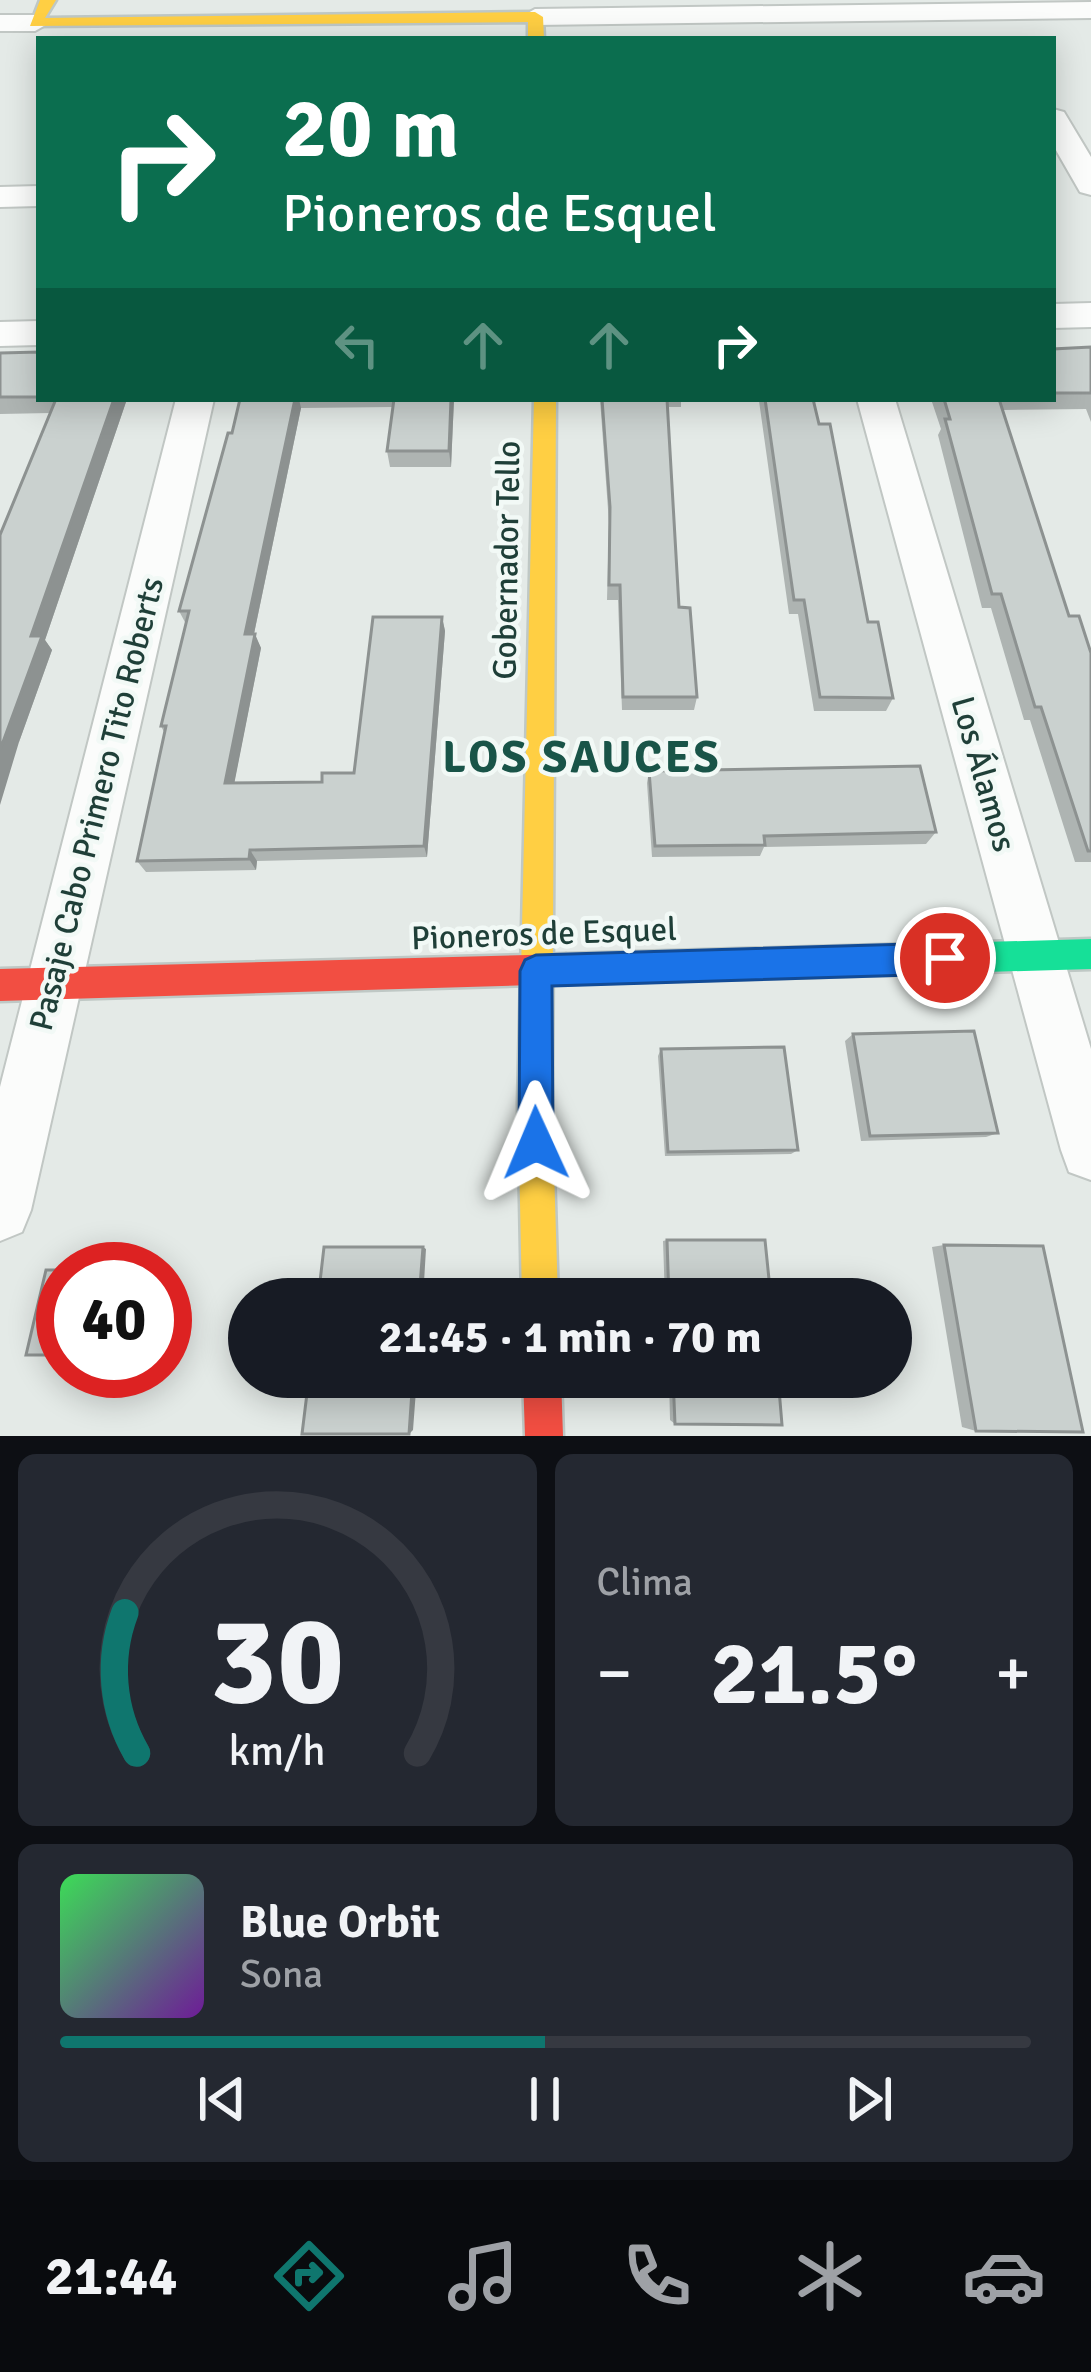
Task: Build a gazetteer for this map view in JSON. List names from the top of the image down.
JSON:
{
  "streets": {
    "street": [
      "Gobernador Tello",
      "Los Álamos",
      "Pasaje Cabo Primero Tito Roberts",
      "Pioneros de Esquel"
    ]
  },
  "crossings": [
    ["Gobernador Tello", "Pioneros de Esquel"],
    ["Los Álamos", "Pioneros de Esquel"],
    ["Pasaje Cabo Primero Tito Roberts", "Pioneros de Esquel"]
  ],
  "districts": ["LOS SAUCES"],
  "page": {
    "turn": ["20 m", "Pioneros de Esquel"],
    "limit": "40",
    "trip": "21:45 · 1 min · 70 m",
    "tile": "Clima",
    "heat": ["−", "21.5°", "+"],
    "song": ["Blue Orbit", "Sona"],
    "tabs": "21:44",
    "gauge": ["30", "km/h"]
  }
}
